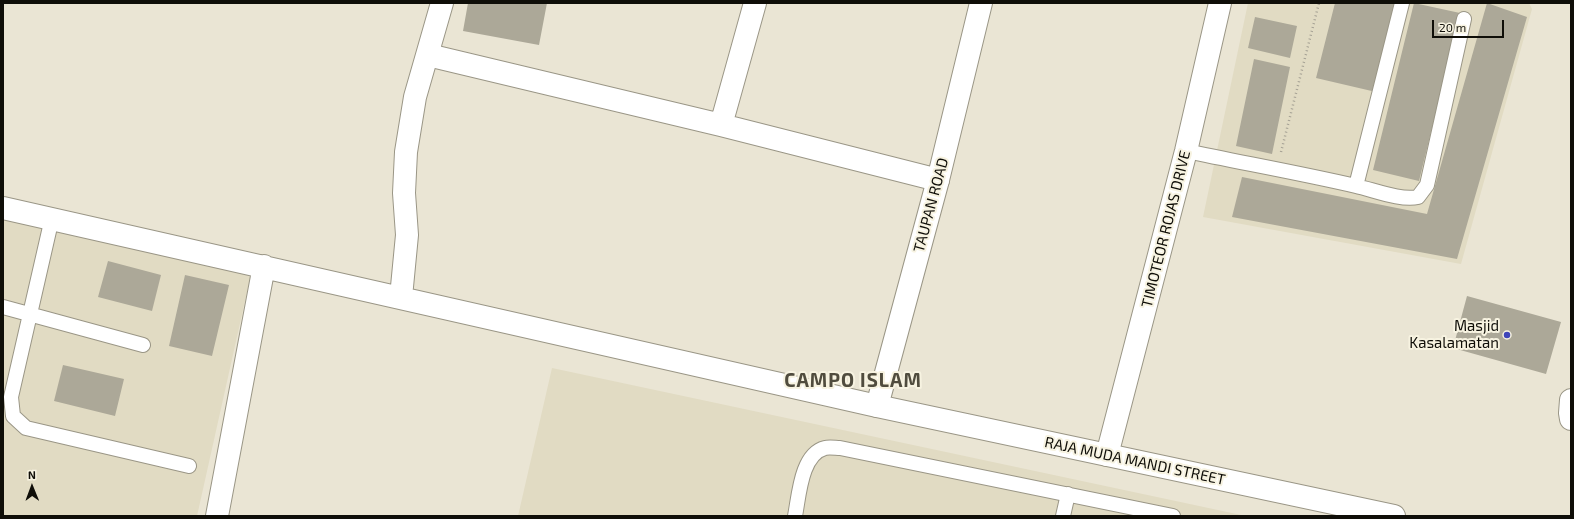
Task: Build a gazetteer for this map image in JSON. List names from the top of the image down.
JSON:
{
  "streets": {
    "street": ["TAUPAN ROAD", "TIMOTEOR ROJAS DRIVE", "RAJA MUDA MANDI STREET"]
  },
  "crossings": [
    ["TAUPAN ROAD", "RAJA MUDA MANDI STREET"],
    ["TIMOTEOR ROJAS DRIVE", "RAJA MUDA MANDI STREET"]
  ],
  "districts": ["CAMPO ISLAM"],
  "places": ["Masjid Kasalamatan"],
  "scale_bar": "20 m",
  "north": "top"
}
